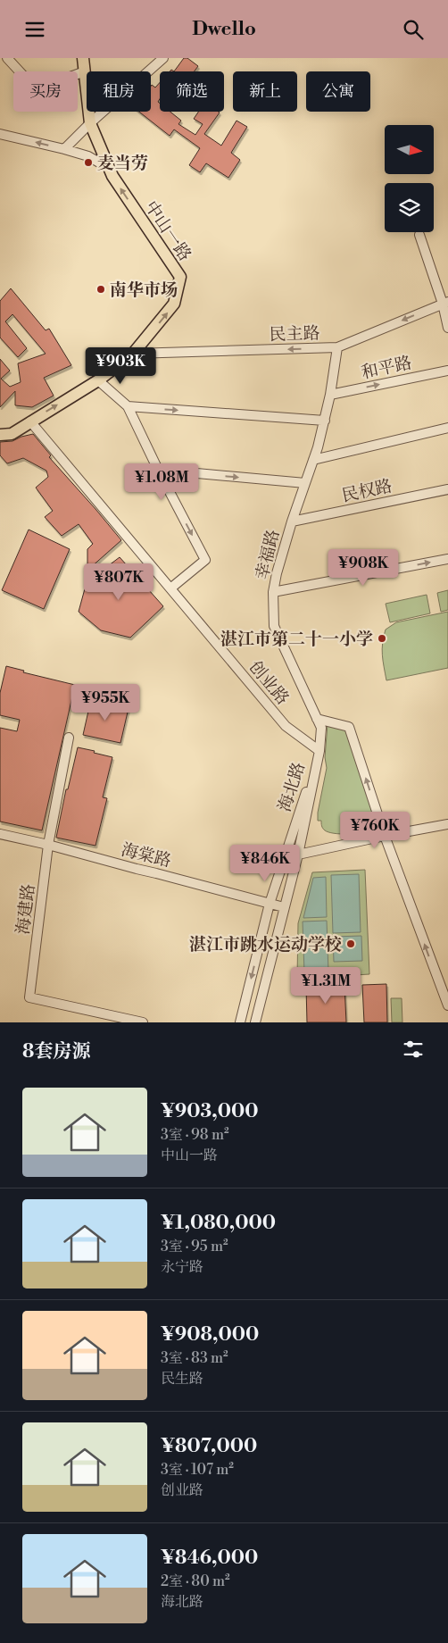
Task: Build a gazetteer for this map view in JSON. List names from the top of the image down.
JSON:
{
  "streets": {
    "main road": ["中山一路"],
    "street": [
      "民主路",
      "和平路",
      "民权路",
      "幸福路",
      "创业路",
      "海北路",
      "海棠路",
      "海建路"
    ]
  },
  "crossings": [
    ["中山一路", "民主路"],
    ["中山一路", "创业路"],
    ["民主路", "幸福路"],
    ["和平路", "幸福路"],
    ["民权路", "幸福路"],
    ["创业路", "海北路"],
    ["海北路", "海棠路"],
    ["海棠路", "海建路"]
  ],
  "places": [
    "麦当劳",
    "南华市场",
    "湛江市第二十一小学",
    "湛江市跳水运动学校"
  ],
  "north": "right",
  "page": {
    "header": "Dwello",
    "chip": [
      "买房",
      "租房",
      "筛选",
      "新上",
      "公寓"
    ],
    "price": [
      "¥903K",
      "¥1.08M",
      "¥908K",
      "¥807K",
      "¥955K",
      "¥760K",
      "¥846K",
      "¥1.31M"
    ],
    "heading": "8套房源",
    "list": [
      {
        "name": "¥903,000",
        "note": "3室 · 98 m² · 中山一路"
      },
      {
        "name": "¥1,080,000",
        "note": "3室 · 95 m² · 永宁路"
      },
      {
        "name": "¥908,000",
        "note": "3室 · 83 m² · 民生路"
      },
      {
        "name": "¥807,000",
        "note": "3室 · 107 m² · 创业路"
      },
      {
        "name": "¥846,000",
        "note": "2室 · 80 m² · 海北路"
      }
    ]
  }
}
